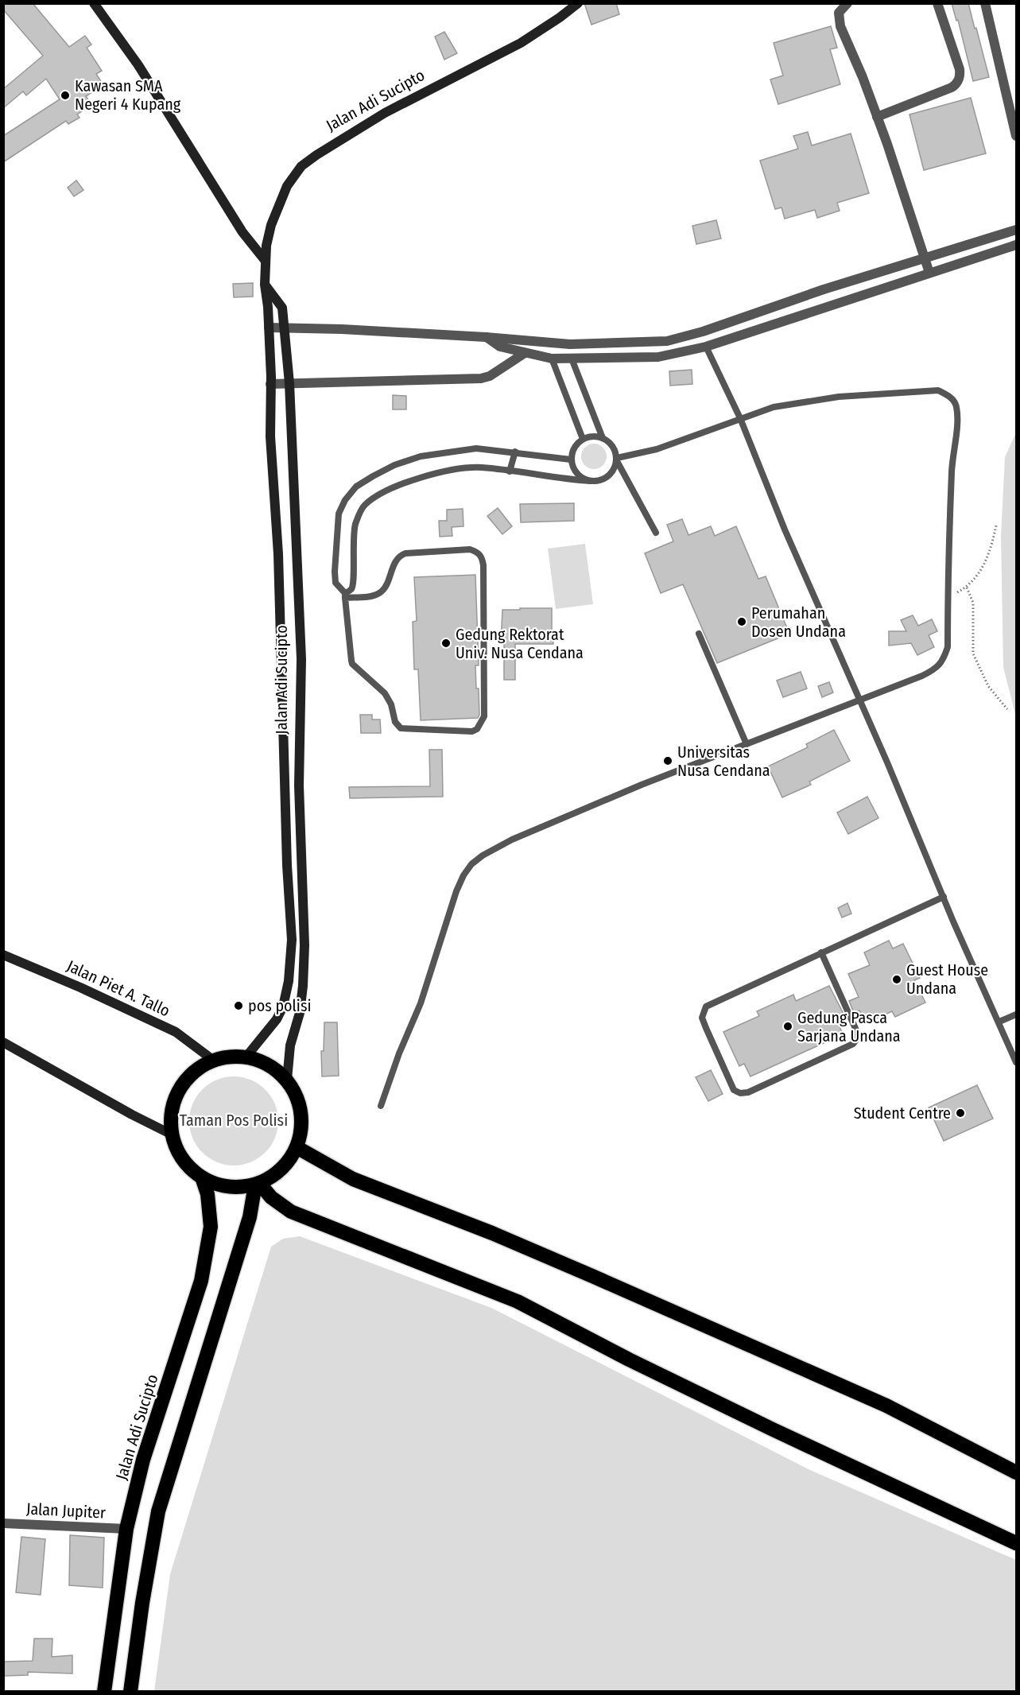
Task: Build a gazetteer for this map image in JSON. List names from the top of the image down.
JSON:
{
  "streets": {
    "highway": ["Jalan Adi Sucipto"],
    "main road": ["Jalan Piet A. Tallo"],
    "street": ["Jalan Jupiter"]
  },
  "crossings": [
    ["Jalan Adi Sucipto", "Jalan Piet A. Tallo"],
    ["Jalan Adi Sucipto", "Jalan Jupiter"]
  ],
  "parks": ["Taman Pos Polisi"],
  "places": [
    "Kawasan SMA Negeri 4 Kupang",
    "Perumahan Dosen Undana",
    "Gedung Rektorat Univ. Nusa Cendana",
    "Universitas Nusa Cendana",
    "Guest House Undana",
    "pos polisi",
    "Gedung Pasca Sarjana Undana",
    "Student Centre"
  ]
}
